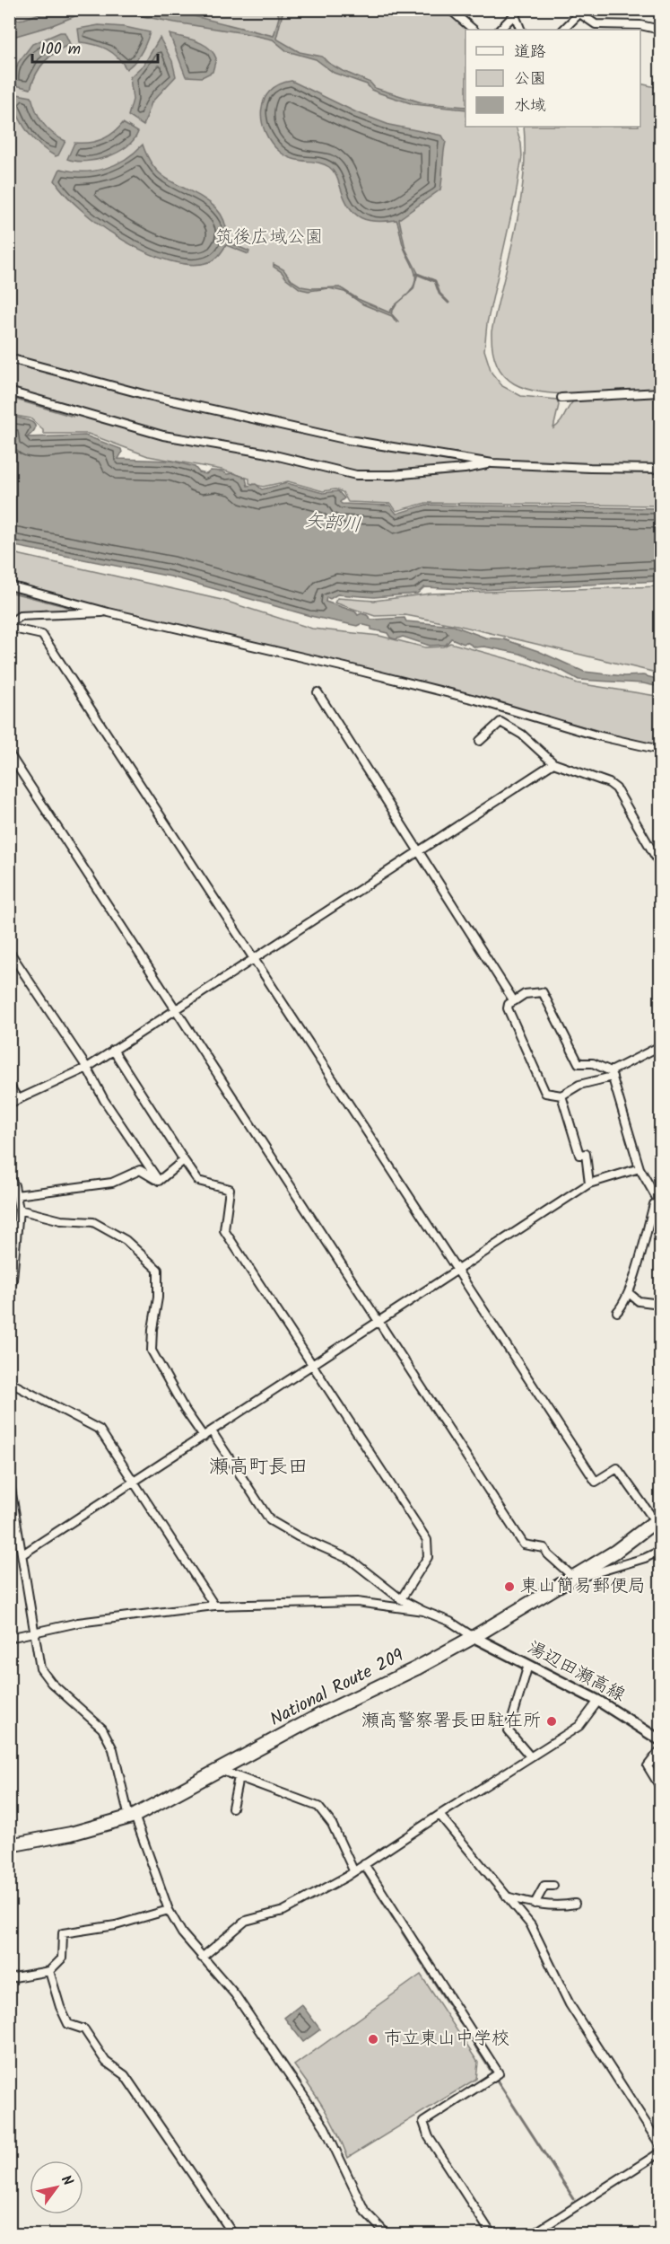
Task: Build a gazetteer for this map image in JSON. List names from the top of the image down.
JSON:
{
  "streets": {
    "highway": ["National Route 209"],
    "main road": ["湯辺田瀬高線"]
  },
  "crossings": [
    ["湯辺田瀬高線", "National Route 209"]
  ],
  "districts": ["瀬高町長田"],
  "water": ["矢部川"],
  "parks": ["筑後広域公園"],
  "places": ["東山簡易郵便局", "瀬高警察署長田駐在所", "市立東山中学校"],
  "legend": ["道路", "公園", "水域"],
  "scale_bar": "100 m",
  "north": "top right"
}
